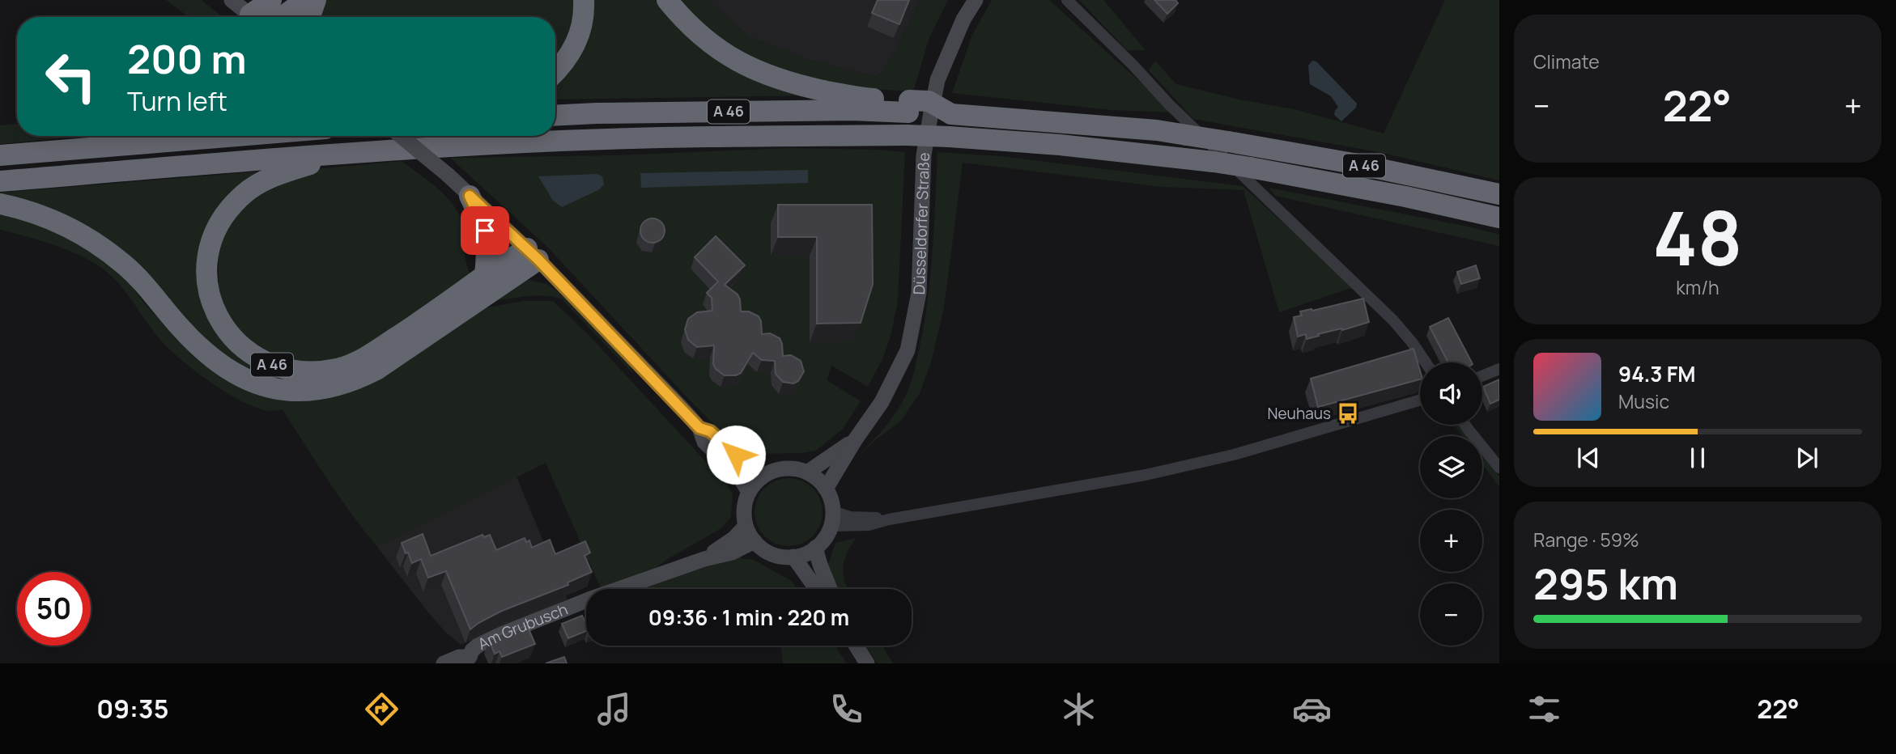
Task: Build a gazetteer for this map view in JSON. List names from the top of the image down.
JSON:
{
  "streets": {
    "highway": ["A 46"],
    "main road": ["Düsseldorfer Straße", "Am Grubusch"]
  },
  "crossings": [
    ["Düsseldorfer Straße", "Am Grubusch"]
  ],
  "places": {
    "bus stop": ["Neuhaus"]
  },
  "page": {
    "tile": [
      "Climate",
      ["48", "km/h"],
      ["Range · 59%", "295 km"]
    ],
    "turn": ["200 m", "Turn left"],
    "heat": ["−", "22°", "+"],
    "song": ["94.3 FM", "Music"],
    "map_buttons": ["+", "−"],
    "limit": "50",
    "trip": "09:36 · 1 min · 220 m",
    "tabs": ["09:35", "22°"]
  }
}
